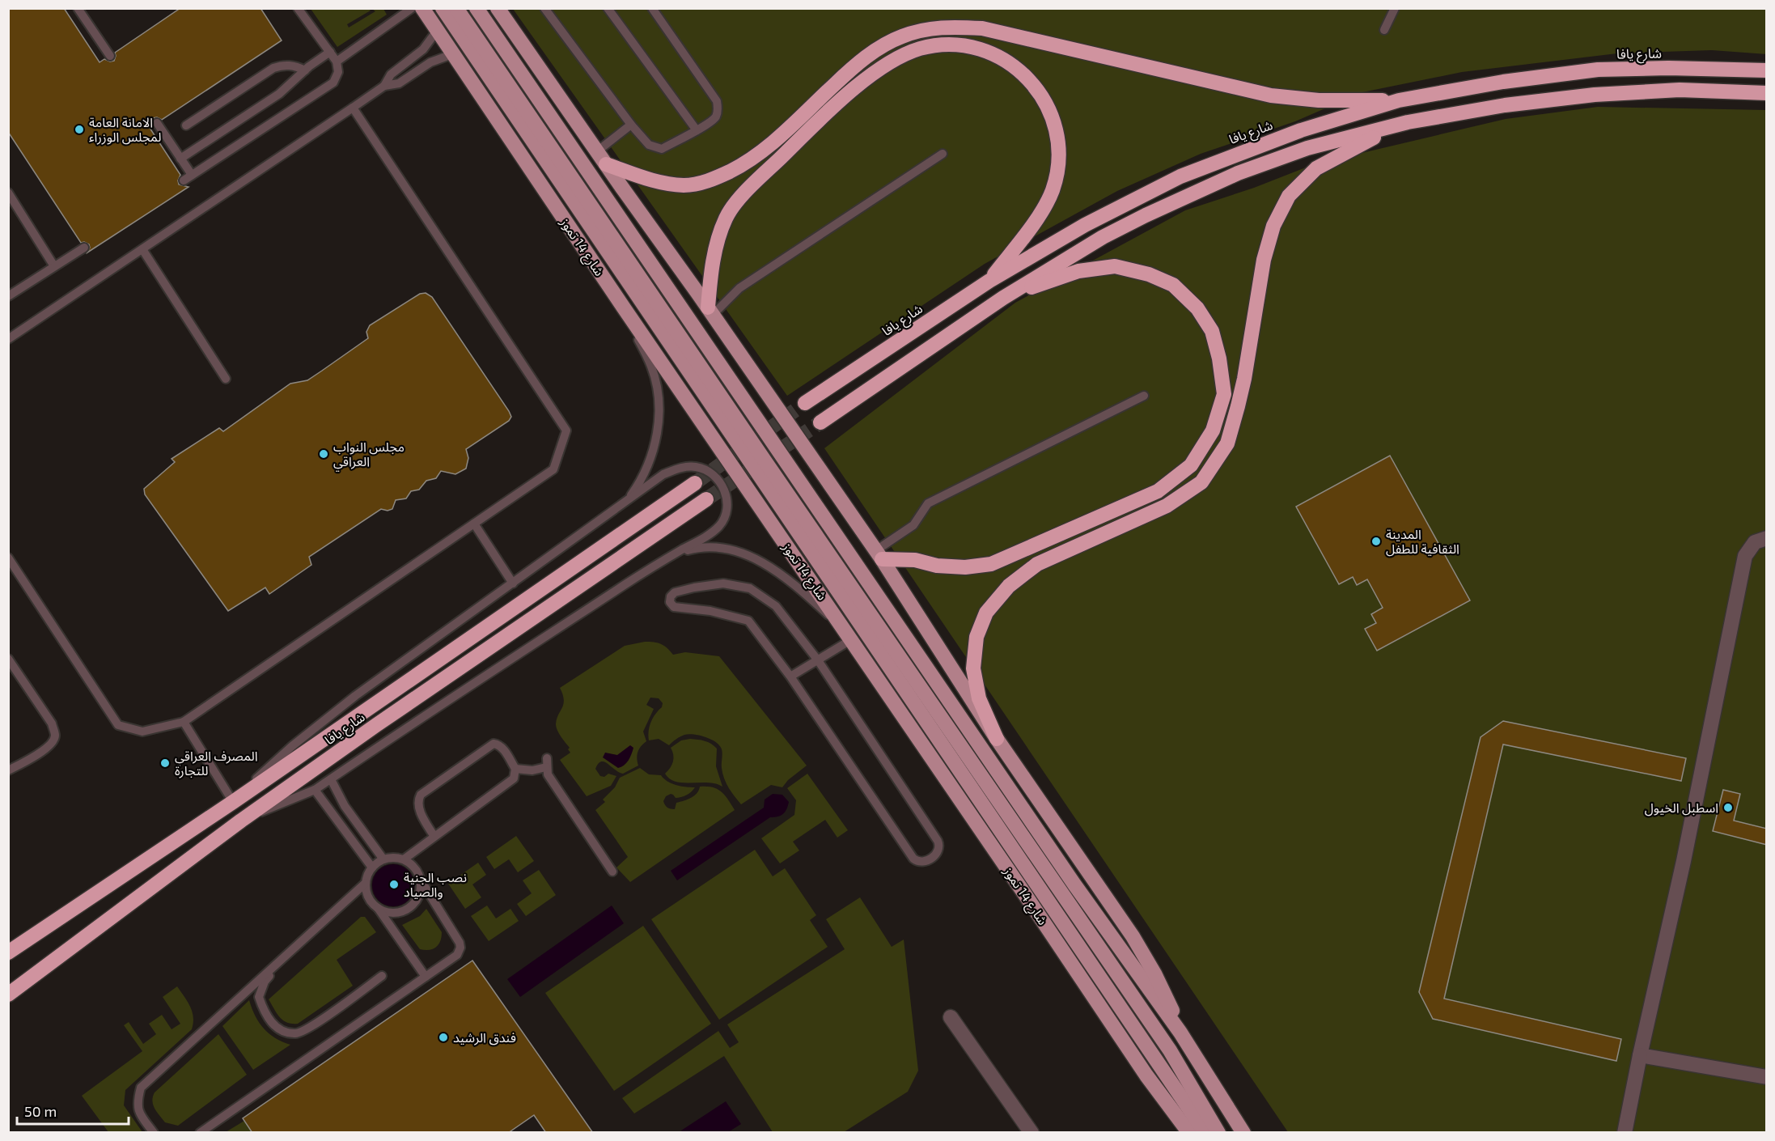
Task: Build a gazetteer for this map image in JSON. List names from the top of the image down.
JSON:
{
  "streets": {
    "highway": ["شارع يافا"],
    "main road": ["شارع 14 تموز"]
  },
  "places": [
    "الامانة العامة لمجلس الوزراء",
    "مجلس النواب العراقي",
    "المدينة الثقافية للطفل",
    "المصرف العراقي للتجارة",
    "اسطبل الخيول",
    "نصب الجنية والصياد",
    "فندق الرشيد"
  ],
  "scale_bar": "50 m"
}
